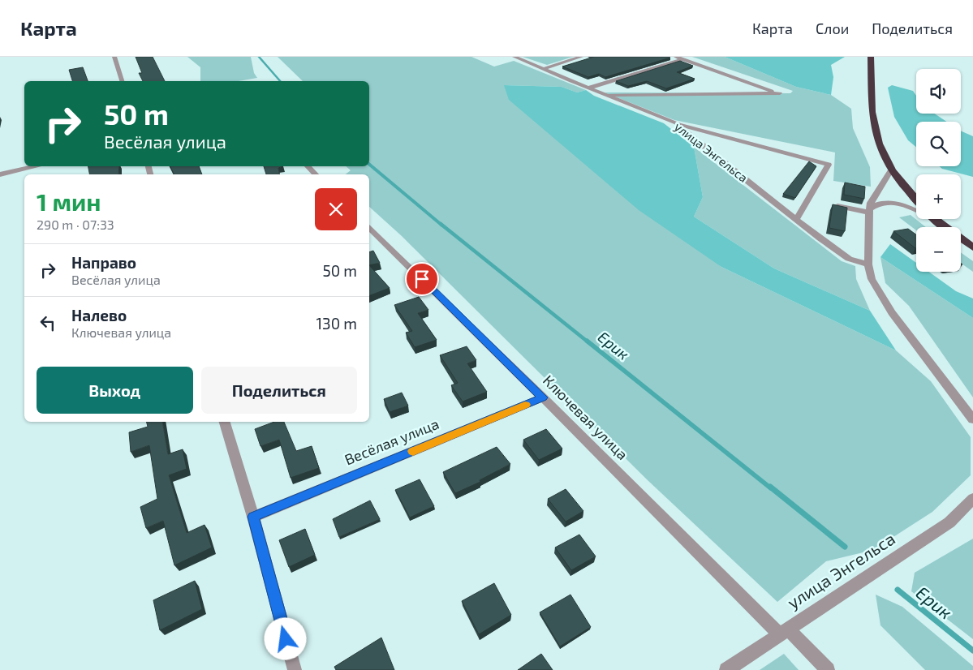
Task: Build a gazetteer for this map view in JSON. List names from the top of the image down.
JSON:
{
  "streets": {
    "street": ["улица Энгельса", "Ключевая улица", "Весёлая улица"]
  },
  "crossings": [
    ["улица Энгельса", "Ключевая улица"],
    ["Ключевая улица", "Весёлая улица"]
  ],
  "water": ["Ерик"],
  "page": {
    "header": "Карта",
    "nav": ["Карта", "Слои", "Поделиться"],
    "map_buttons": ["+", "−"],
    "turn": ["50 m", "Весёлая улица"],
    "heading": ["1 мин", "290 m · 07:33"],
    "list": [
      {
        "name": "Направо",
        "note": "Весёлая улица",
        "value": "50 m"
      },
      {
        "name": "Налево",
        "note": "Ключевая улица",
        "value": "130 m"
      }
    ],
    "buttons": ["Выход", "Поделиться"]
  }
}
